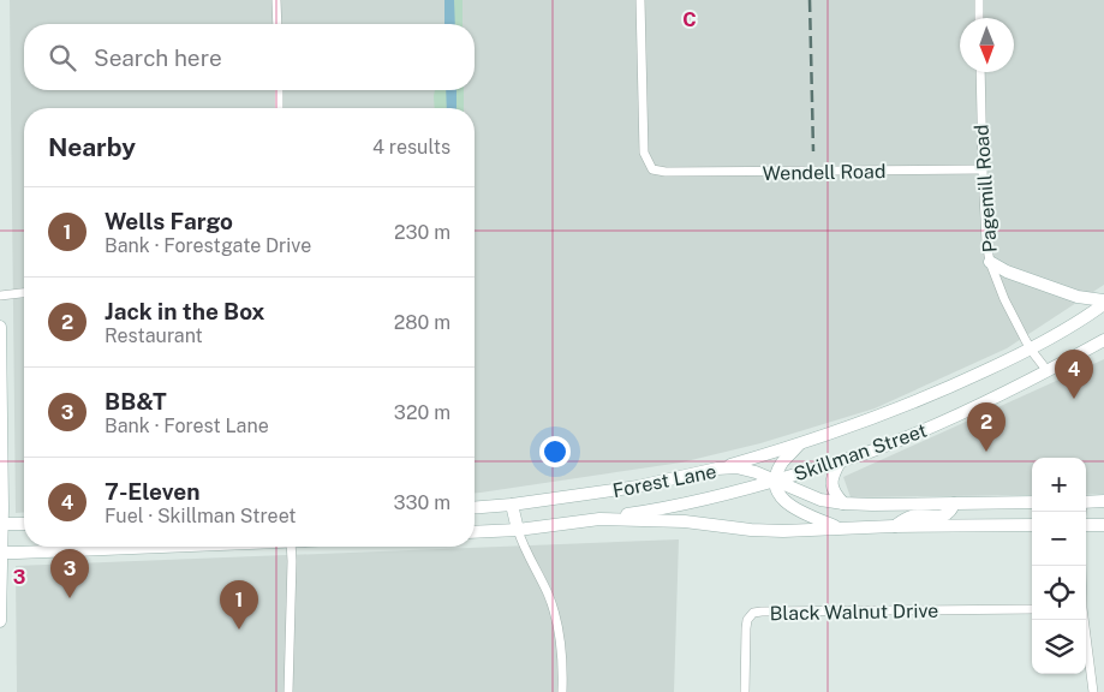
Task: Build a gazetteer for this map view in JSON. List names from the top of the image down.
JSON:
{
  "streets": {
    "main road": ["Skillman Street", "Forest Lane"],
    "street": ["Wendell Road", "Pagemill Road", "Black Walnut Drive"]
  },
  "crossings": [
    ["Wendell Road", "Pagemill Road"],
    ["Pagemill Road", "Skillman Street"],
    ["Skillman Street", "Forest Lane"]
  ],
  "north": "bottom",
  "page": {
    "search": "Search here",
    "heading": ["Nearby", "4 results"],
    "list": [
      {
        "mark": "1",
        "name": "Wells Fargo",
        "note": "Bank · Forestgate Drive",
        "value": "230 m"
      },
      {
        "mark": "2",
        "name": "Jack in the Box",
        "note": "Restaurant",
        "value": "280 m"
      },
      {
        "mark": "3",
        "name": "BB&T",
        "note": "Bank · Forest Lane",
        "value": "320 m"
      },
      {
        "mark": "4",
        "name": "7-Eleven",
        "note": "Fuel · Skillman Street",
        "value": "330 m"
      }
    ],
    "pins": [
      "4",
      "2",
      "3",
      "1"
    ],
    "map_buttons": ["+", "−"]
  },
  "grid": {
    "columns": ["C"],
    "rows": ["3"]
  }
}
